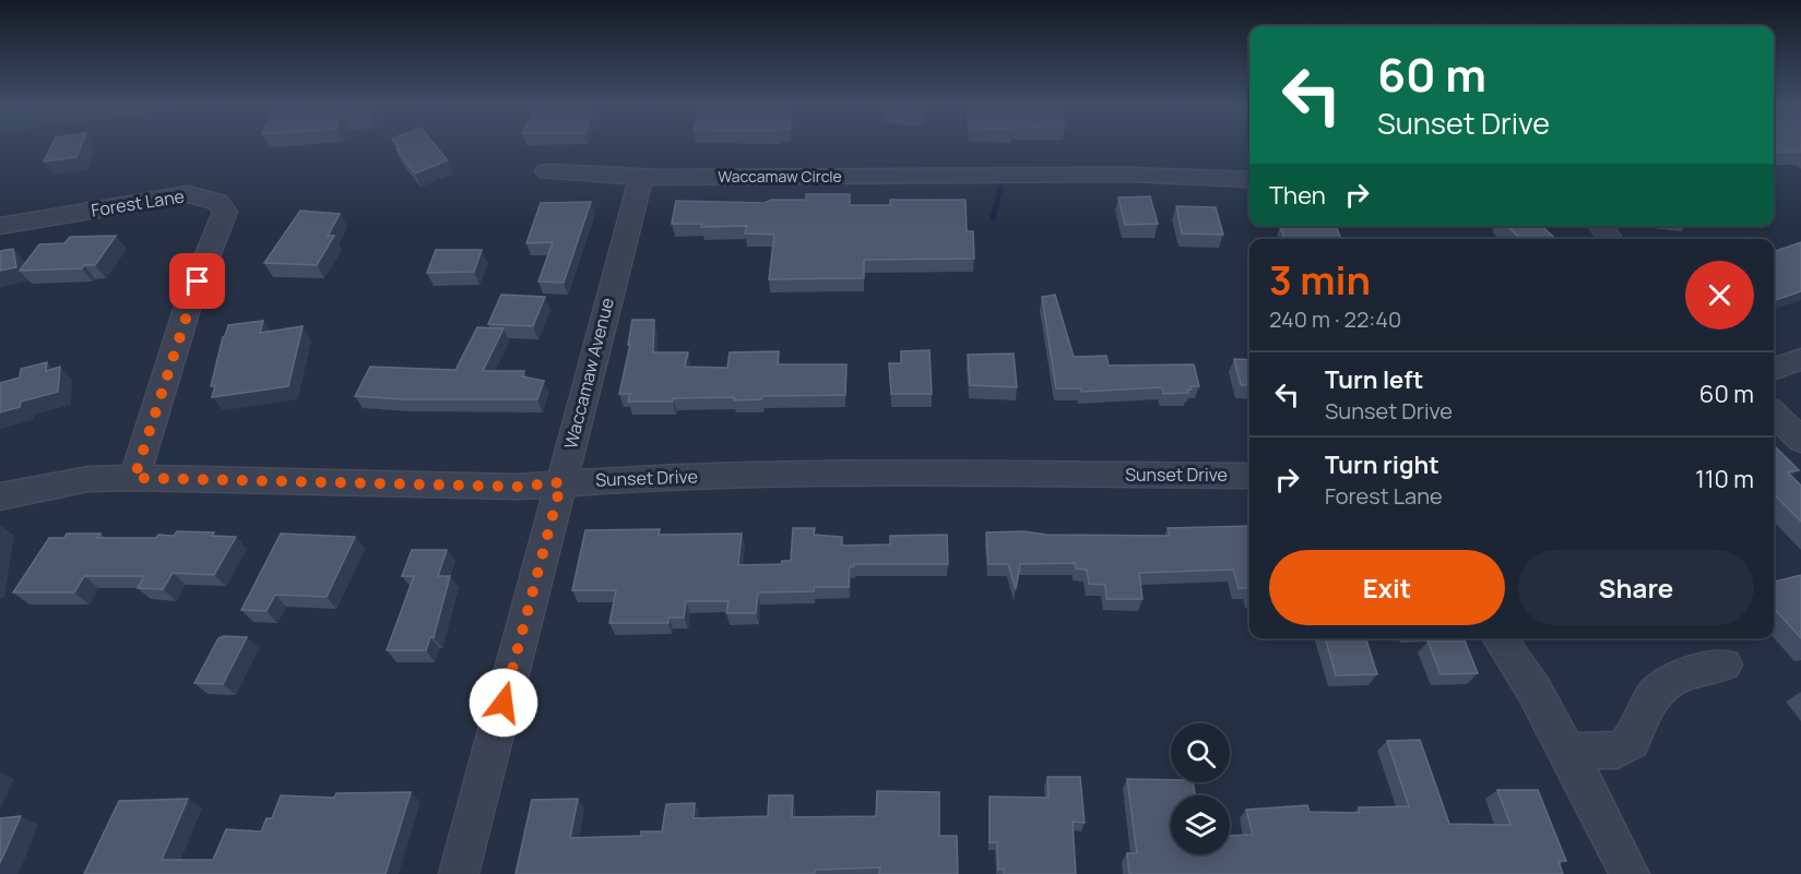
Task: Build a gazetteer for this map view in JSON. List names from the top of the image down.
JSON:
{
  "streets": {
    "street": [
      "Waccamaw Circle",
      "Forest Lane",
      "Waccamaw Avenue",
      "Sunset Drive"
    ]
  },
  "crossings": [
    ["Waccamaw Circle", "Waccamaw Avenue"],
    ["Forest Lane", "Sunset Drive"],
    ["Waccamaw Avenue", "Sunset Drive"]
  ],
  "page": {
    "turn": ["60 m", "Sunset Drive"],
    "then": "Then",
    "heading": ["3 min", "240 m · 22:40"],
    "list": [
      {
        "name": "Turn left",
        "note": "Sunset Drive",
        "value": "60 m"
      },
      {
        "name": "Turn right",
        "note": "Forest Lane",
        "value": "110 m"
      }
    ],
    "buttons": ["Exit", "Share"]
  }
}
